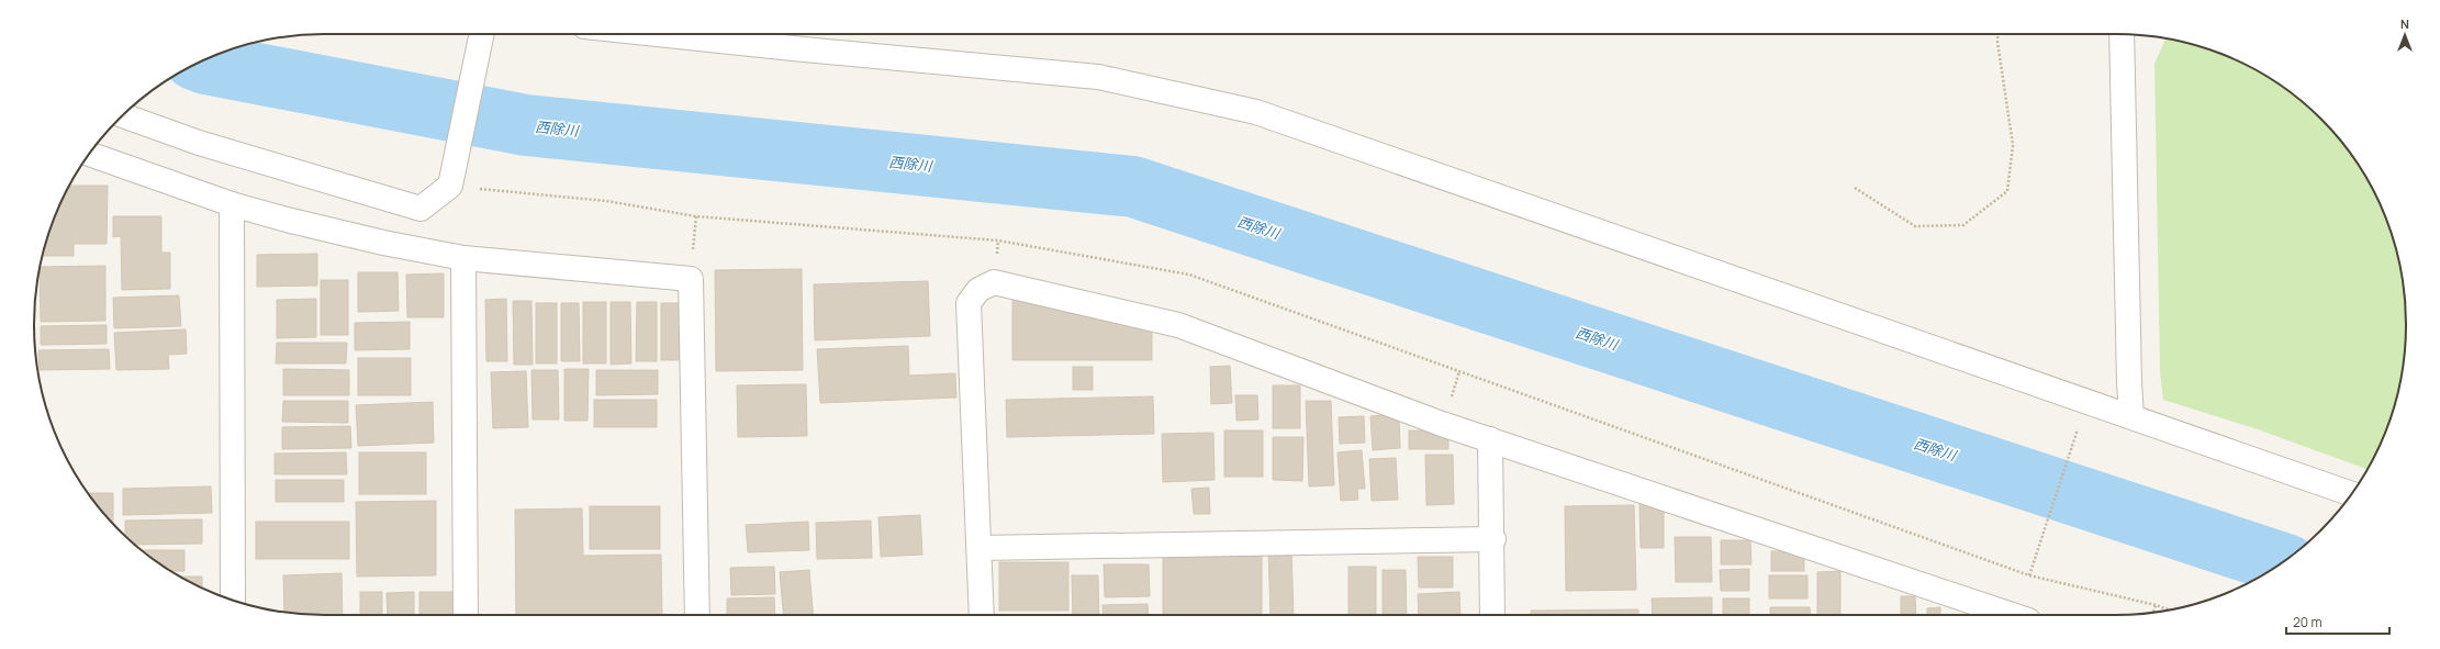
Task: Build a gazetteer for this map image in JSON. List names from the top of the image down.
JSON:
{
  "water": ["西除川"],
  "scale_bar": "20 m",
  "north": "top"
}
